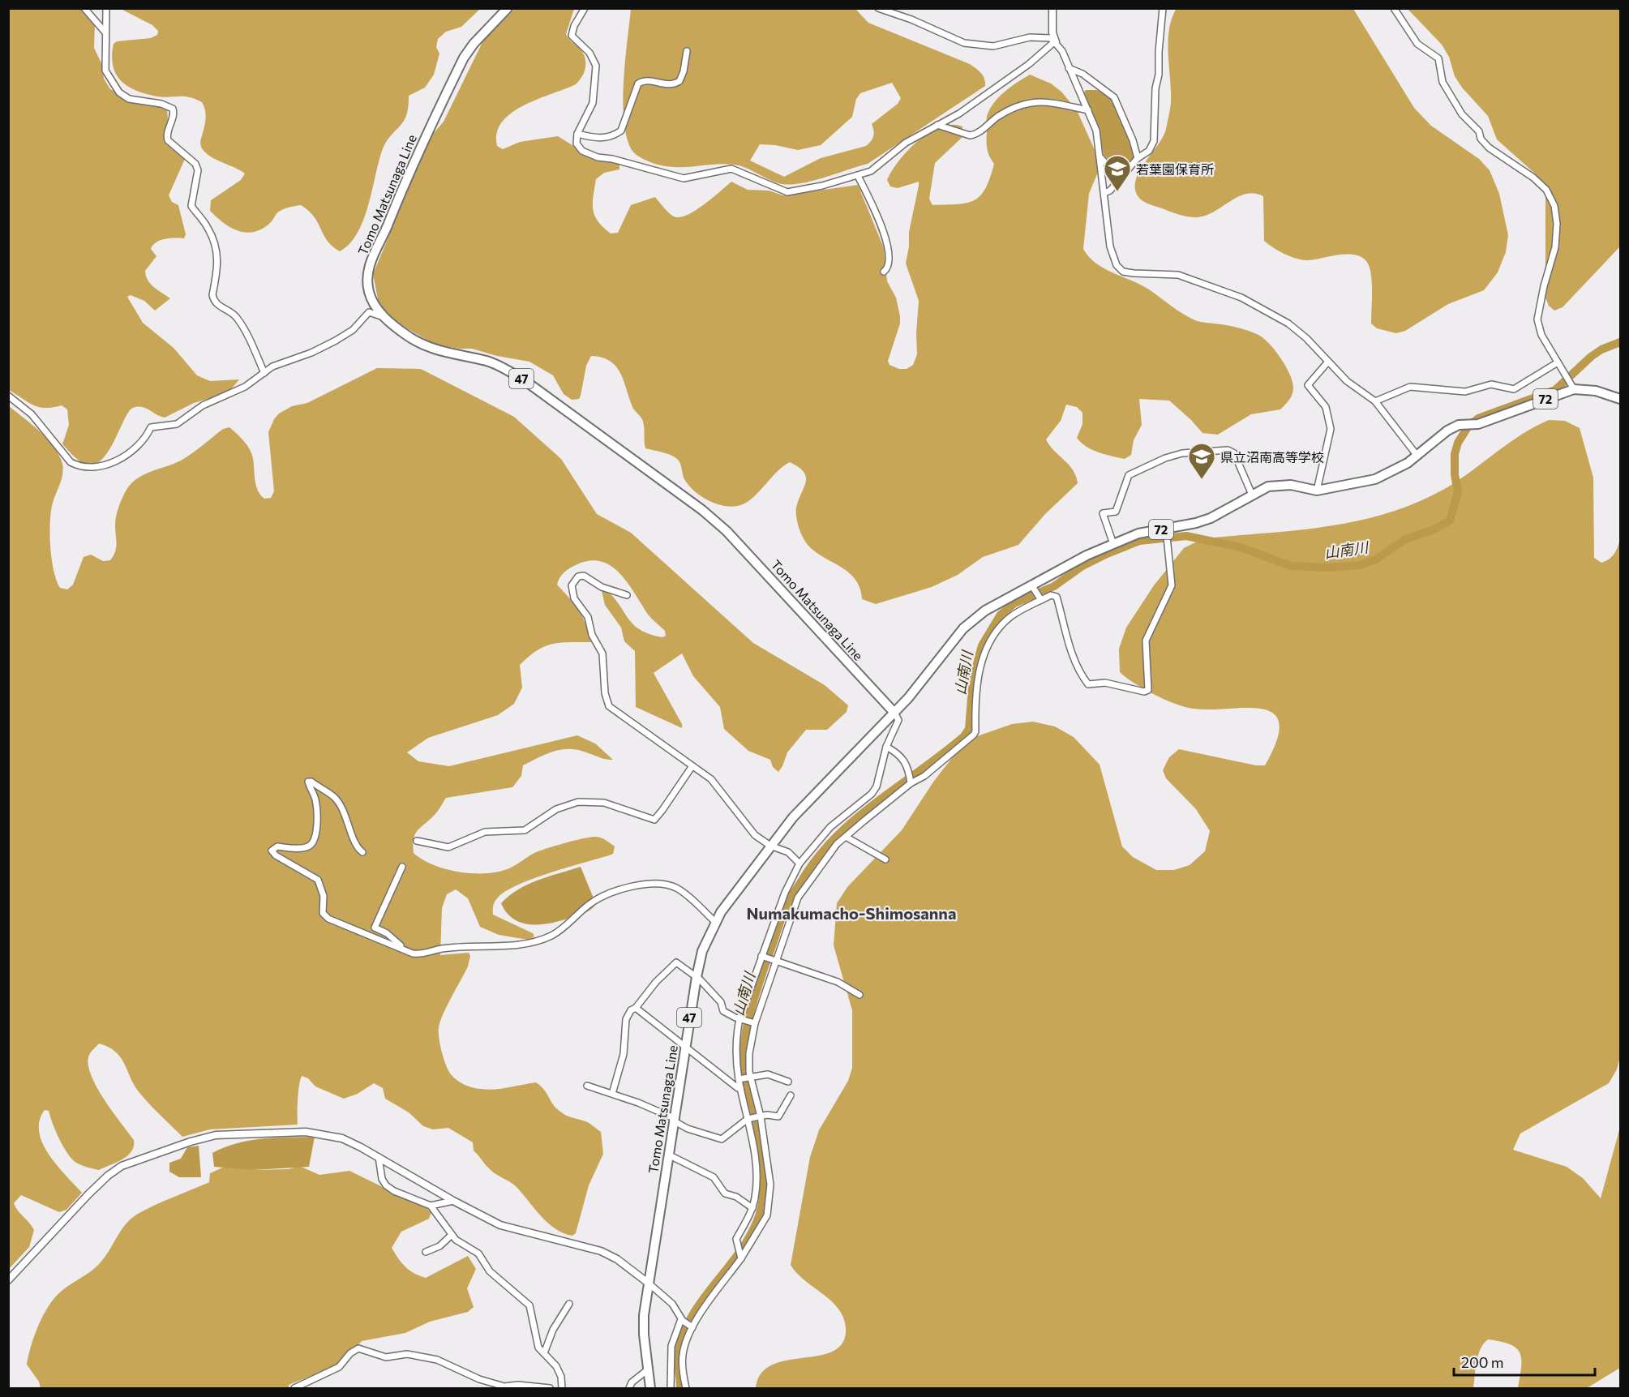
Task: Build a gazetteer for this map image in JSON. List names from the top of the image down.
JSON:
{
  "streets": {
    "main road": ["Tomo Matsunaga Line", "47", "72"]
  },
  "crossings": [
    ["Tomo Matsunaga Line", "72"]
  ],
  "districts": ["Numakumacho-Shimosanna"],
  "water": ["山南川"],
  "places": {
    "school or university": ["若葉園保育所", "県立沼南高等学校"]
  },
  "scale_bar": "200 m"
}
